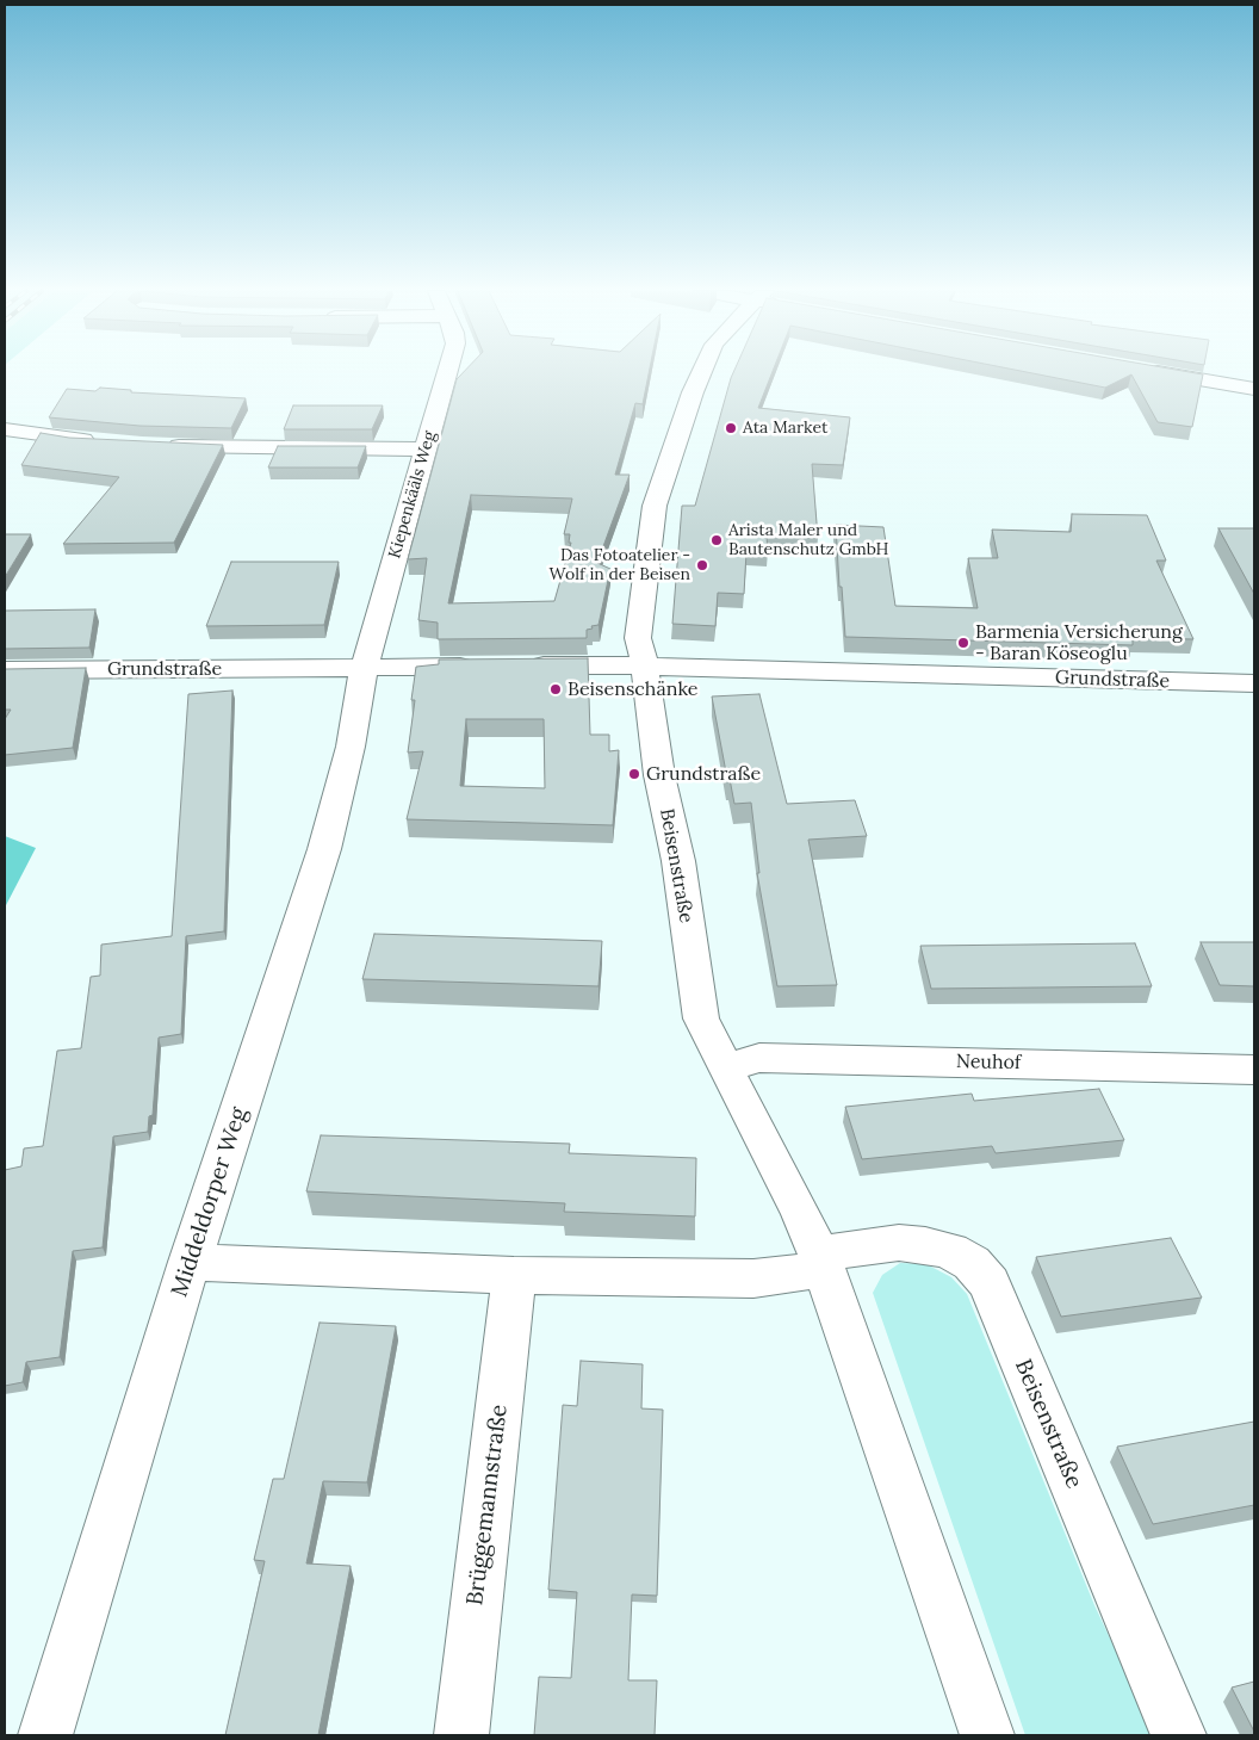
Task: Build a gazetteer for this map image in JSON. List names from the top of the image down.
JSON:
{
  "streets": {
    "street": [
      "Kiepenkääls Weg",
      "Grundstraße",
      "Beisenstraße",
      "Neuhof",
      "Middeldorper Weg",
      "Brüggemannstraße"
    ]
  },
  "crossings": [
    ["Kiepenkääls Weg", "Grundstraße"],
    ["Kiepenkääls Weg", "Middeldorper Weg"],
    ["Grundstraße", "Beisenstraße"],
    ["Grundstraße", "Middeldorper Weg"],
    ["Beisenstraße", "Neuhof"]
  ],
  "places": [
    "Ata Market",
    "Arista Maler und Bautenschutz GmbH",
    "Das Fotoatelier - Wolf in der Beisen",
    "Barmenia Versicherung - Baran Köseoglu",
    "Beisenschänke",
    "Grundstraße"
  ]
}
